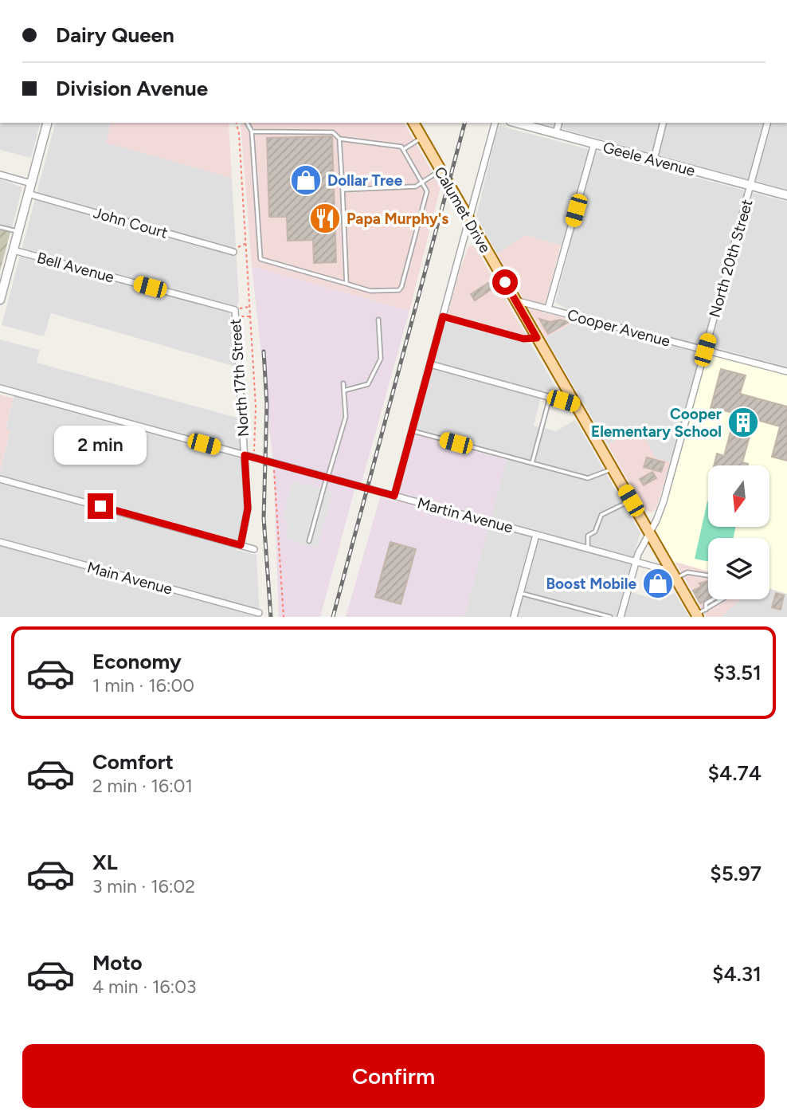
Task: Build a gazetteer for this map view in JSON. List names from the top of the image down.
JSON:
{
  "streets": {
    "main road": ["Calumet Drive"],
    "street": [
      "Geele Avenue",
      "John Court",
      "North 20th Street",
      "Bell Avenue",
      "Cooper Avenue",
      "North 17th Street",
      "Martin Avenue",
      "Main Avenue"
    ]
  },
  "crossings": [
    ["Geele Avenue", "North 20th Street"],
    ["Calumet Drive", "North 20th Street"],
    ["Calumet Drive", "Cooper Avenue"],
    ["Calumet Drive", "Martin Avenue"],
    ["North 20th Street", "Cooper Avenue"],
    ["North 20th Street", "Martin Avenue"],
    ["Bell Avenue", "North 17th Street"],
    ["North 17th Street", "Martin Avenue"]
  ],
  "places": {
    "shop": ["Dollar Tree", "Boost Mobile"],
    "restaurant": ["Papa Murphy's"],
    "building": ["Cooper Elementary School"]
  },
  "north": "bottom",
  "page": {
    "banner": ["Dairy Queen", "Division Avenue"],
    "bubble": "2 min",
    "list": [
      {
        "name": "Economy",
        "note": "1 min · 16:00",
        "value": "$3.51"
      },
      {
        "name": "Comfort",
        "note": "2 min · 16:01",
        "value": "$4.74"
      },
      {
        "name": "XL",
        "note": "3 min · 16:02",
        "value": "$5.97"
      },
      {
        "name": "Moto",
        "note": "4 min · 16:03",
        "value": "$4.31"
      }
    ],
    "buttons": "Confirm"
  }
}
